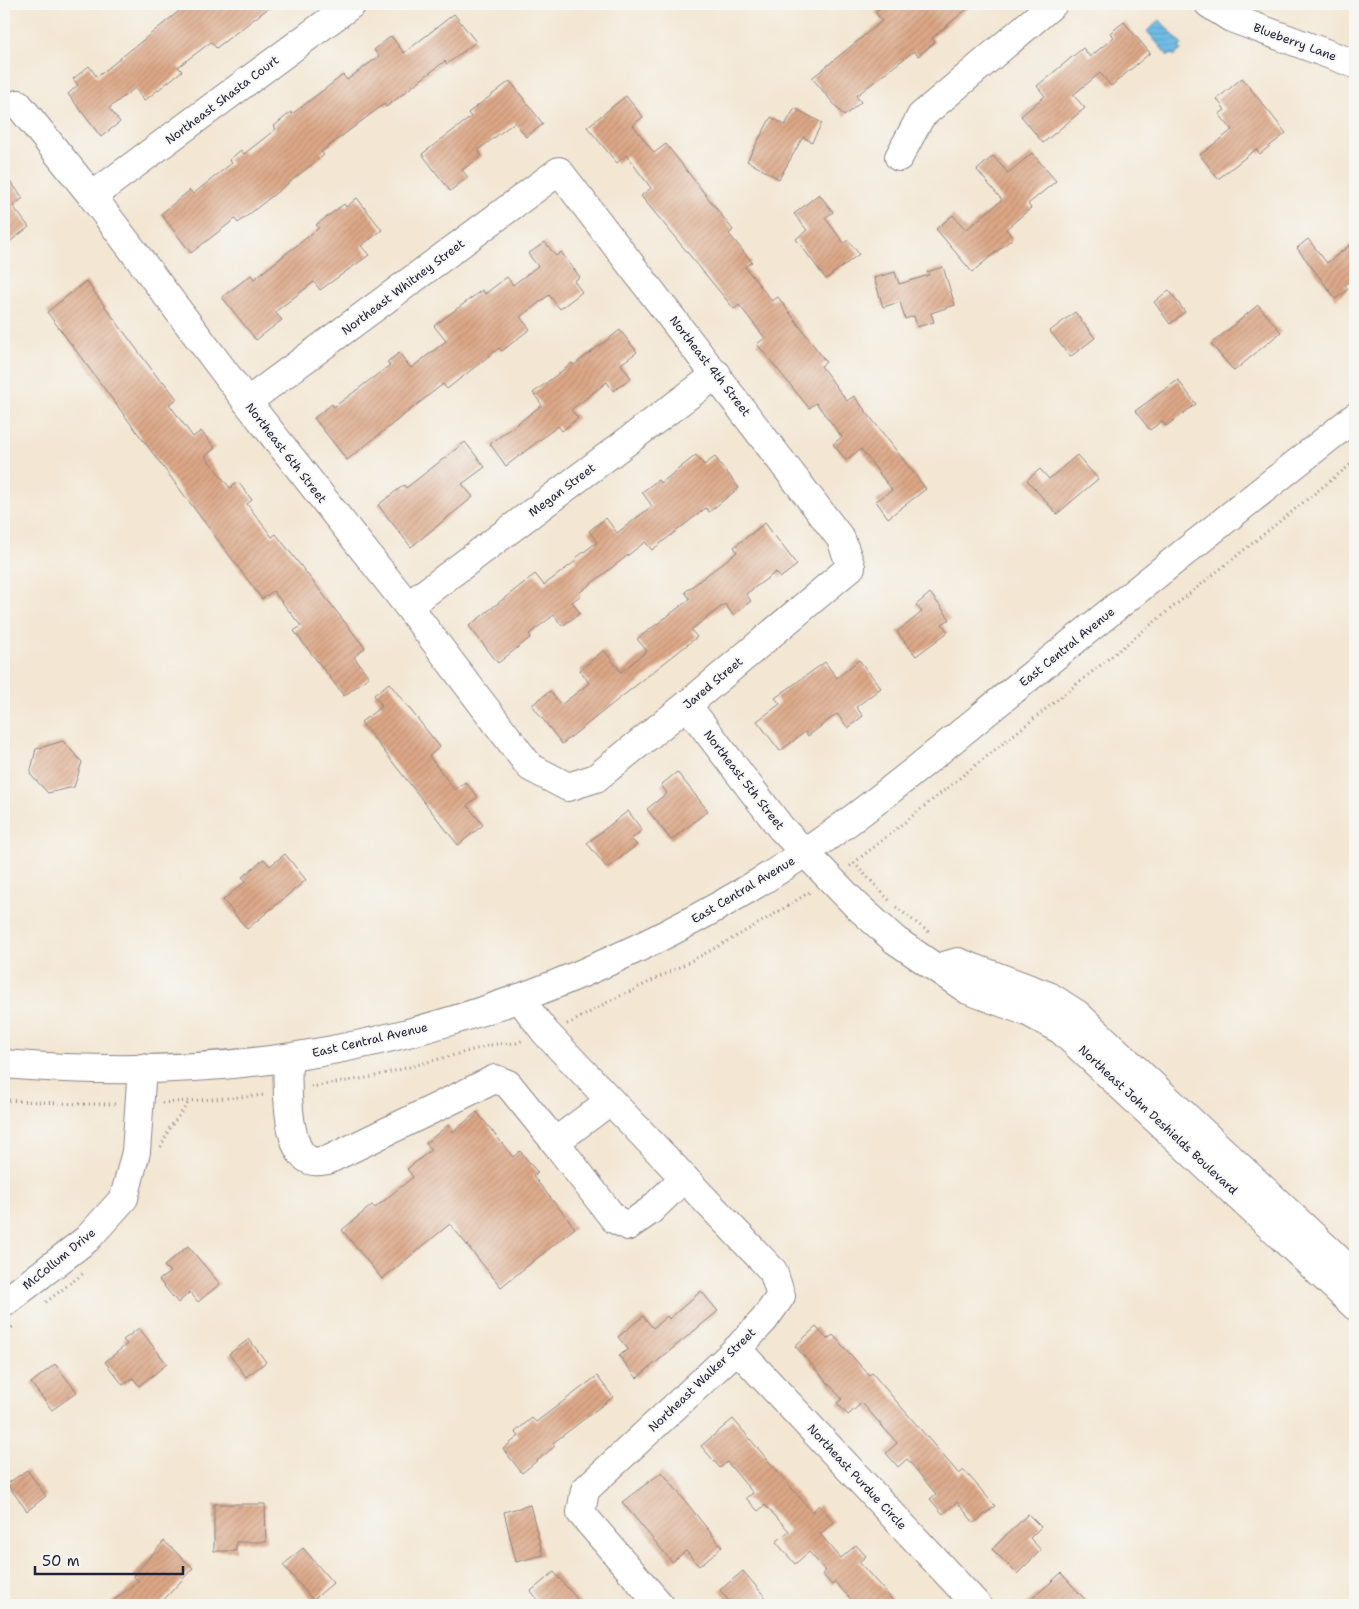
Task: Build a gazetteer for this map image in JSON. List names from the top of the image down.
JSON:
{
  "streets": {
    "street": [
      "Blueberry Lane",
      "Northeast Shasta Court",
      "Northeast Whitney Street",
      "Northeast 4th Street",
      "Northeast 6th Street",
      "Megan Street",
      "East Central Avenue",
      "Jared Street",
      "Northeast 5th Street",
      "Northeast John Deshields Boulevard",
      "McCollum Drive",
      "Northeast Walker Street",
      "Northeast Purdue Circle"
    ]
  },
  "crossings": [
    ["Northeast Shasta Court", "Northeast 6th Street"],
    ["Northeast Whitney Street", "Northeast 4th Street"],
    ["Northeast Whitney Street", "Northeast 6th Street"],
    ["Northeast 4th Street", "Megan Street"],
    ["Northeast 4th Street", "Jared Street"],
    ["Northeast 6th Street", "Megan Street"],
    ["Northeast 6th Street", "Jared Street"],
    ["East Central Avenue", "Northeast 5th Street"],
    ["East Central Avenue", "Northeast John Deshields Boulevard"],
    ["East Central Avenue", "McCollum Drive"],
    ["East Central Avenue", "Northeast Walker Street"],
    ["Jared Street", "Northeast 5th Street"],
    ["Northeast 5th Street", "Northeast John Deshields Boulevard"],
    ["Northeast Walker Street", "Northeast Purdue Circle"]
  ],
  "scale_bar": "50 m"
}
